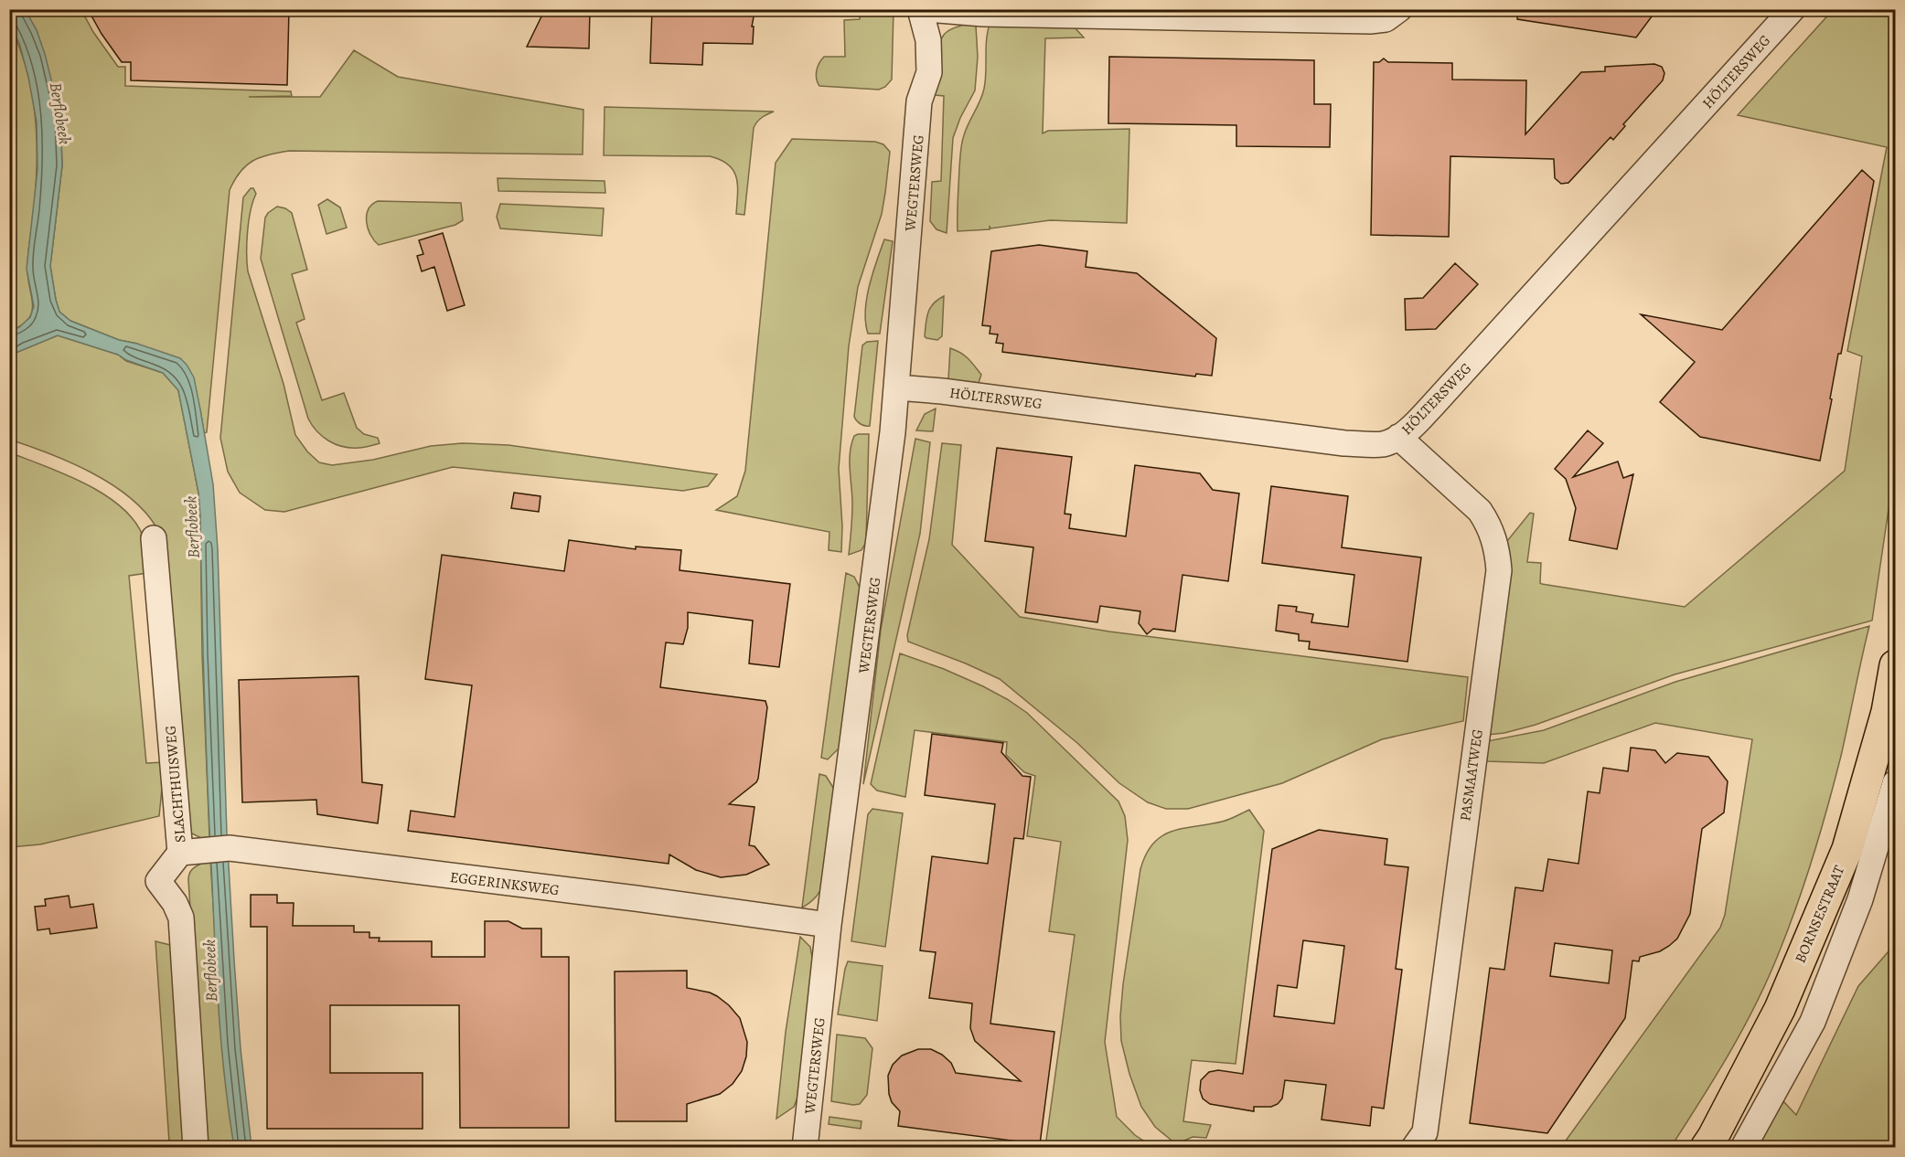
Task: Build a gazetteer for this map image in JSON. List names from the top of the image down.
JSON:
{
  "streets": {
    "main road": ["BORNSESTRAAT"],
    "street": [
      "HÖLTERSWEG",
      "WEGTERSWEG",
      "PASMAATWEG",
      "SLACHTHUISWEG",
      "EGGERINKSWEG"
    ]
  },
  "crossings": [
    ["HÖLTERSWEG", "WEGTERSWEG"],
    ["HÖLTERSWEG", "PASMAATWEG"],
    ["WEGTERSWEG", "EGGERINKSWEG"],
    ["SLACHTHUISWEG", "EGGERINKSWEG"]
  ],
  "water": ["Berflobeek"]
}
